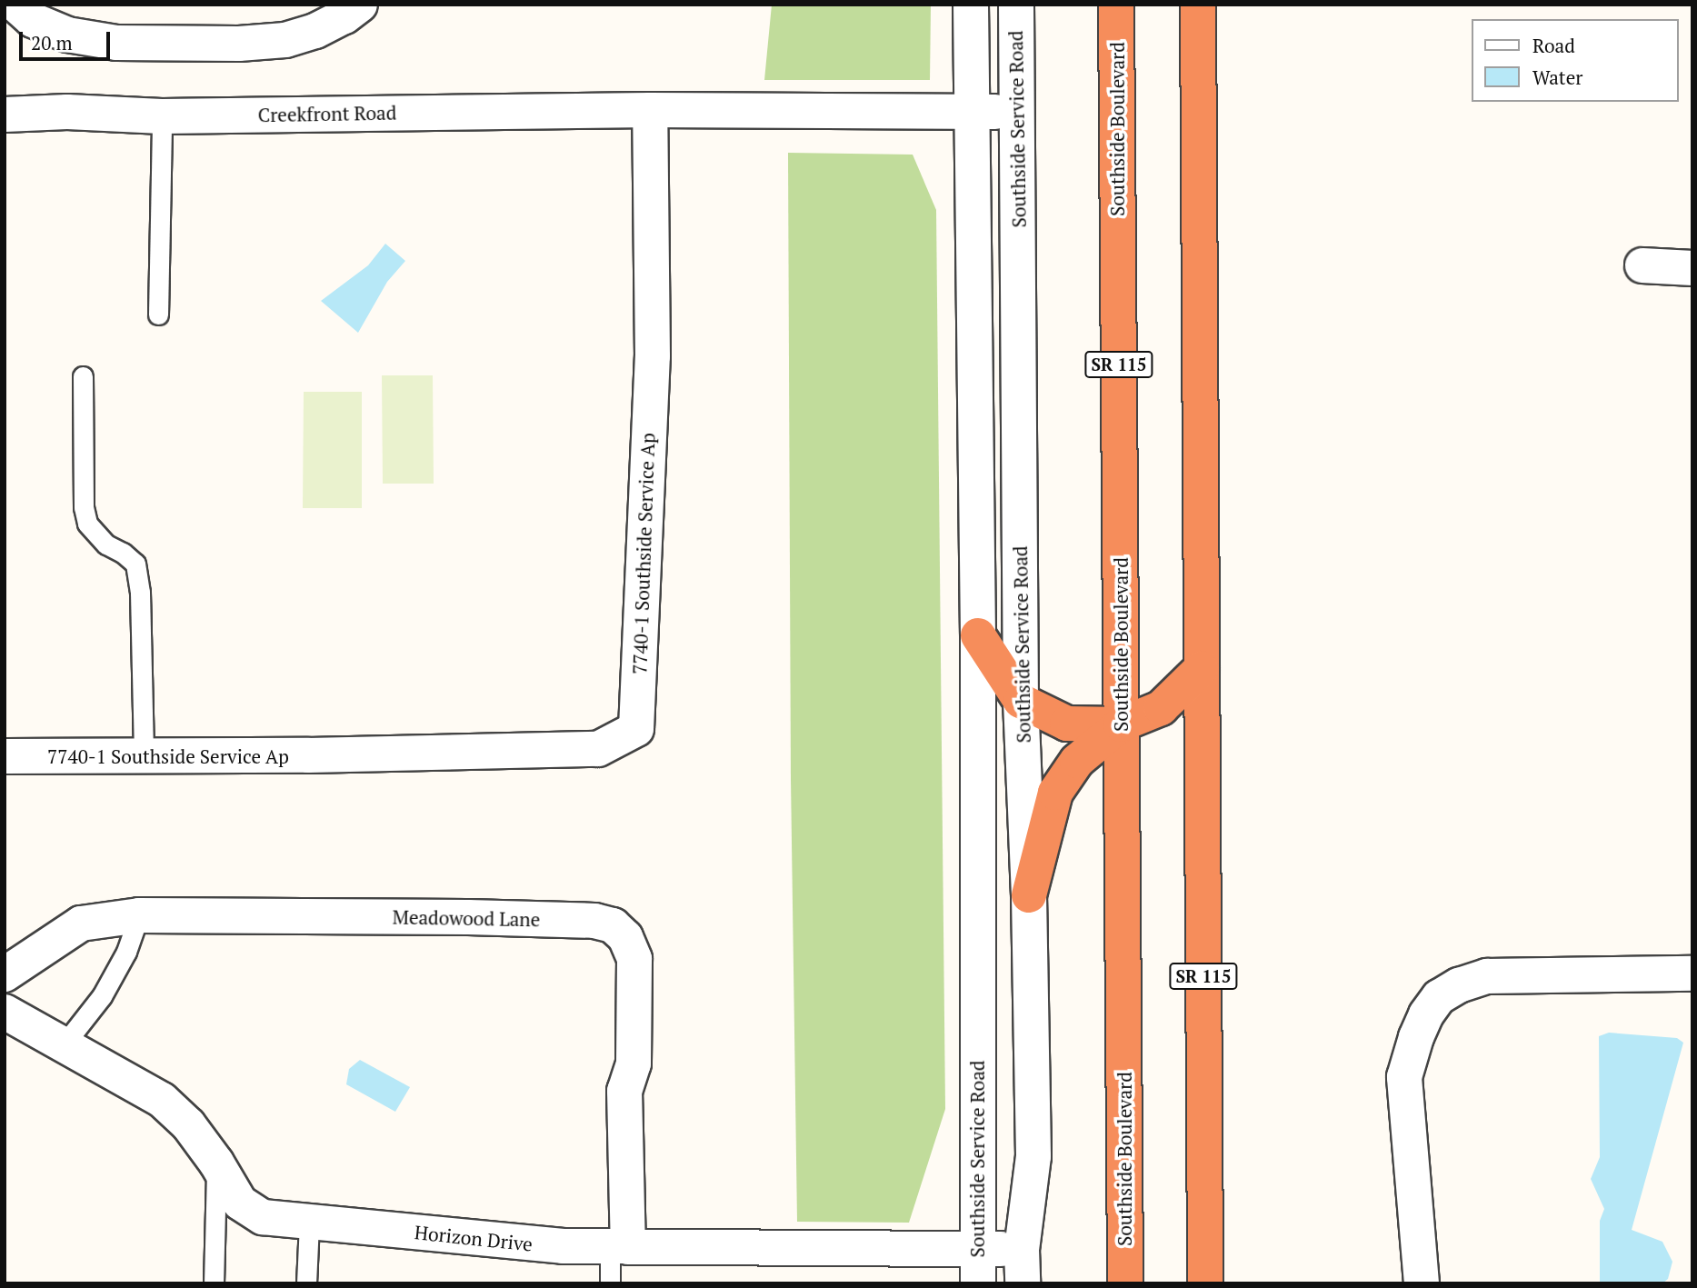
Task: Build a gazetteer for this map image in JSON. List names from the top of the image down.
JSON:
{
  "streets": {
    "highway": ["Southside Boulevard", "SR 115"],
    "street": [
      "Creekfront Road",
      "Southside Service Road",
      "7740-1 Southside Service Ap",
      "Meadowood Lane",
      "Horizon Drive"
    ]
  },
  "crossings": [
    ["Creekfront Road", "7740-1 Southside Service Ap"],
    ["Southside Service Road", "Horizon Drive"],
    ["Meadowood Lane", "Horizon Drive"]
  ],
  "legend": ["Road", "Water"],
  "scale_bar": "20 m"
}
